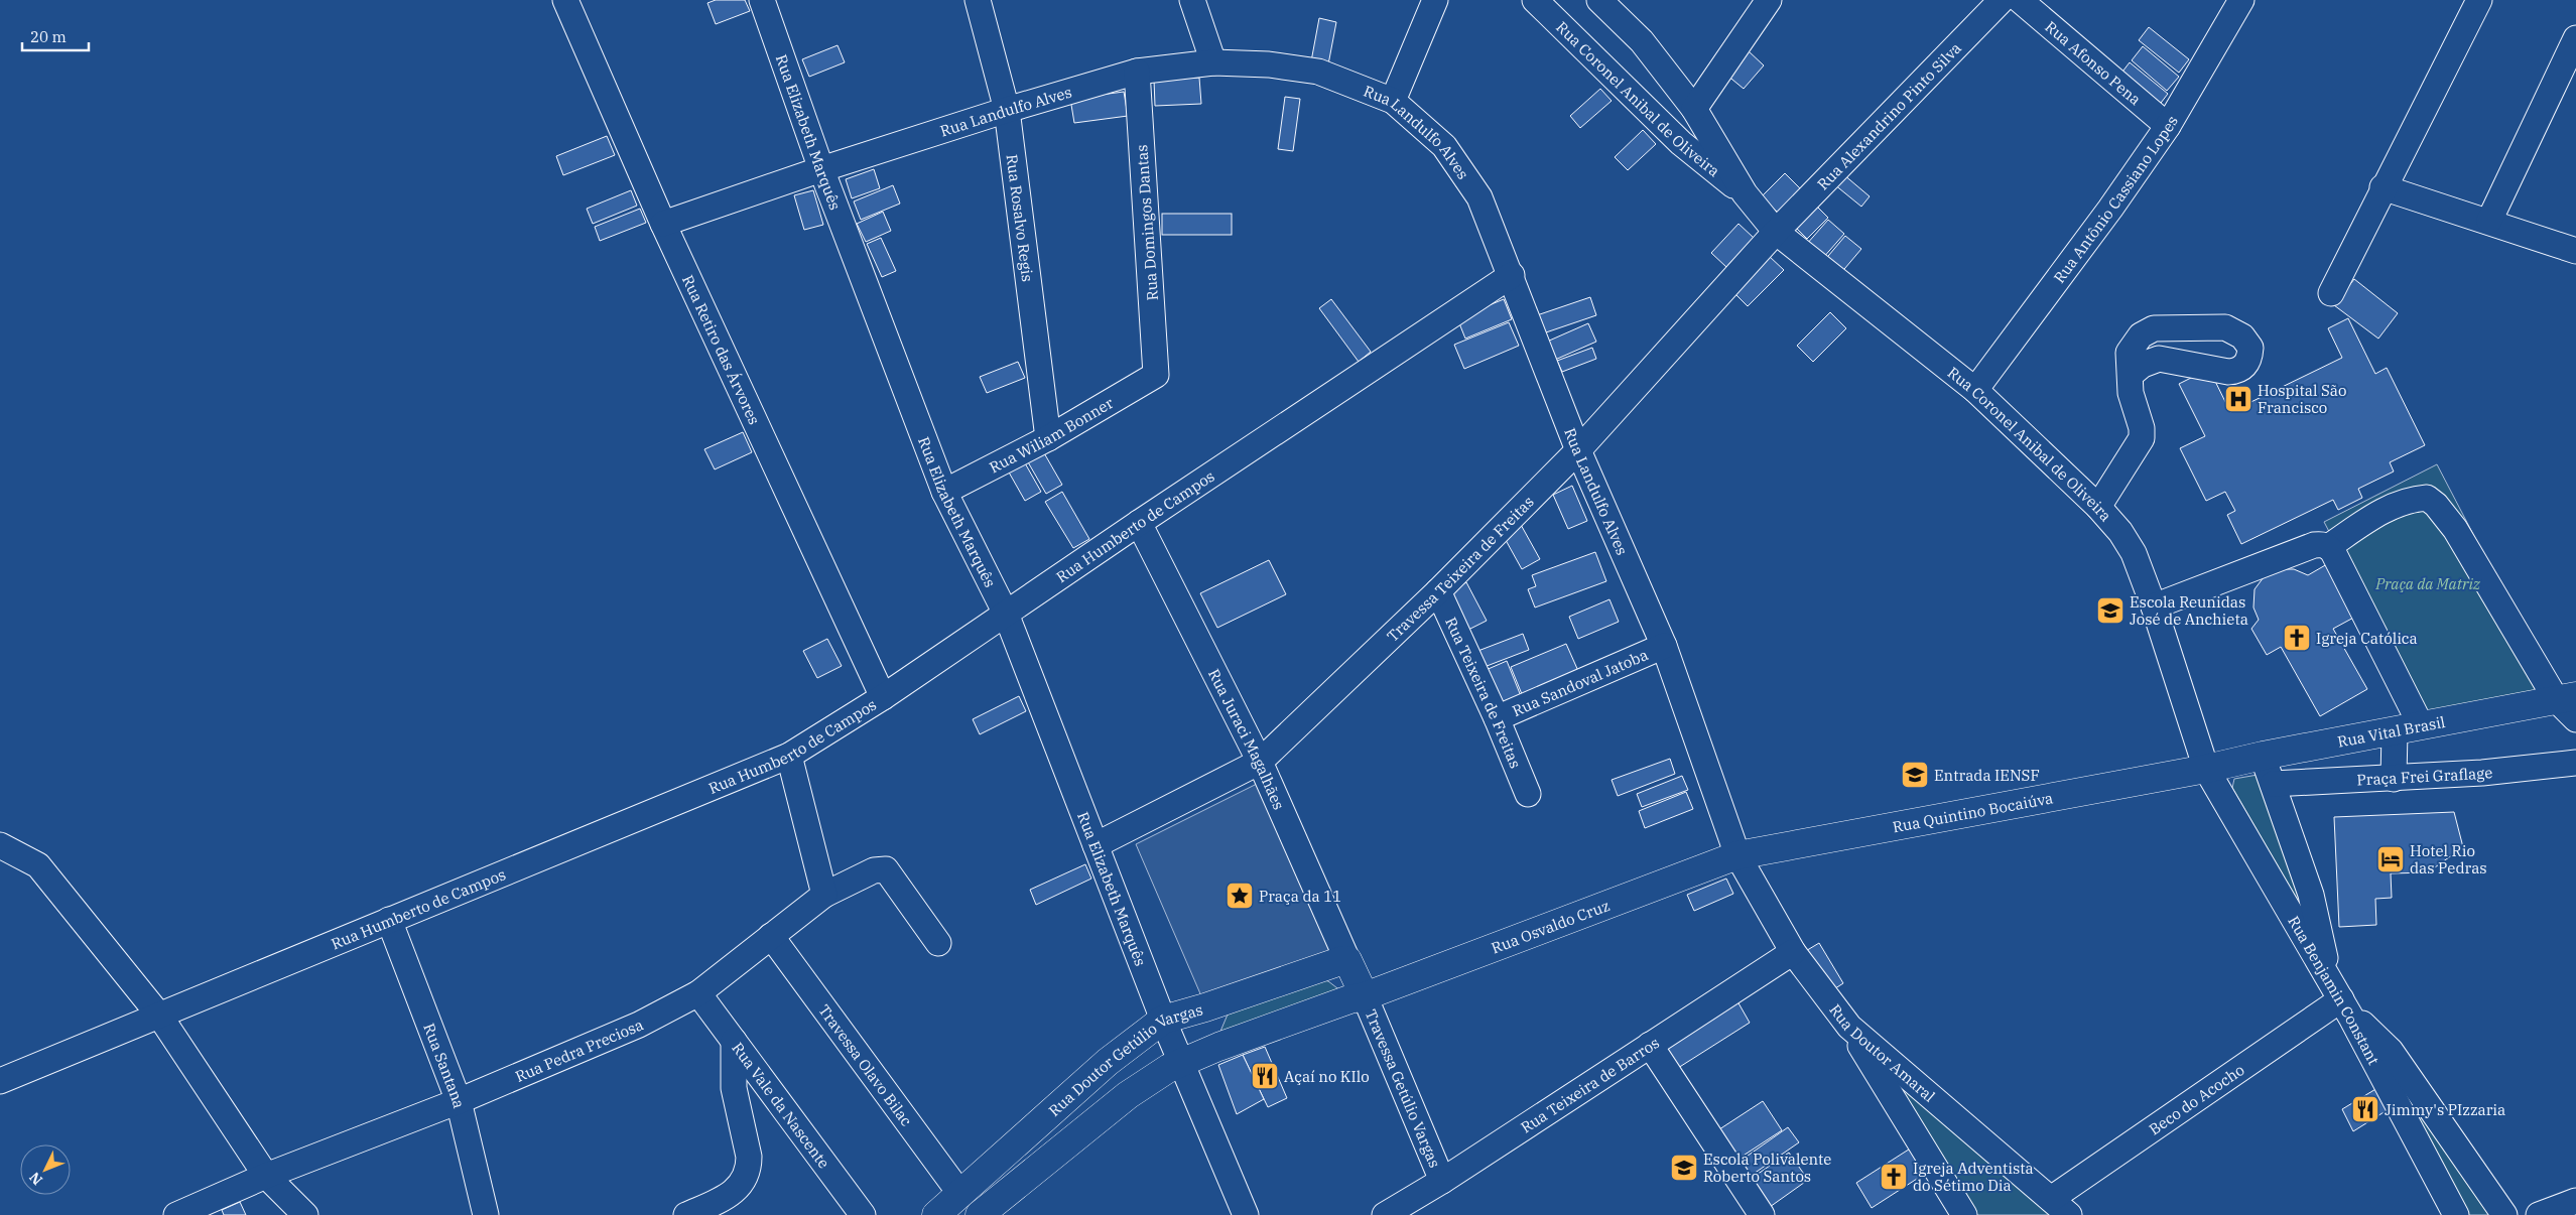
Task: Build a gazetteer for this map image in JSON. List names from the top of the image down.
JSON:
{
  "streets": {
    "main road": [
      "Rua Vital Brasil",
      "Rua Quintino Bocaiúva",
      "Rua Osvaldo Cruz",
      "Rua Doutor Getúlio Vargas"
    ],
    "street": [
      "Rua Afonso Pena",
      "Rua Coronel Anibal de Oliveira",
      "Rua Landulfo Alves",
      "Rua Alexandrino Pinto Silva",
      "Rua Elizabeth Marquês",
      "Rua Antônio Cassiano Lopes",
      "Rua Rosalvo Regis",
      "Rua Domingos Dantas",
      "Rua Retiro das Árvores",
      "Rua Wiliam Bonner",
      "Rua Humberto de Campos",
      "Travessa Teixeira de Freitas",
      "Rua Sandoval Jatoba",
      "Rua Teixeira de Freitas",
      "Rua Juraci Magalhães",
      "Praça Frei Graflage",
      "Rua Benjamin Constant",
      "Rua Pedra Preciosa",
      "Rua Doutor Amaral",
      "Travessa Olavo Bilac",
      "Rua Santana",
      "Rua Teixeira de Barros",
      "Travessa Getúlio Vargas",
      "Beco do Acocho",
      "Rua Vale da Nascente"
    ]
  },
  "crossings": [
    ["Rua Afonso Pena", "Rua Antônio Cassiano Lopes"],
    ["Rua Coronel Anibal de Oliveira", "Rua Alexandrino Pinto Silva"],
    ["Rua Coronel Anibal de Oliveira", "Rua Antônio Cassiano Lopes"],
    ["Rua Coronel Anibal de Oliveira", "Travessa Teixeira de Freitas"],
    ["Rua Coronel Anibal de Oliveira", "Rua Vital Brasil"],
    ["Rua Coronel Anibal de Oliveira", "Rua Quintino Bocaiúva"],
    ["Rua Coronel Anibal de Oliveira", "Rua Benjamin Constant"],
    ["Rua Landulfo Alves", "Rua Elizabeth Marquês"],
    ["Rua Landulfo Alves", "Rua Rosalvo Regis"],
    ["Rua Landulfo Alves", "Rua Domingos Dantas"],
    ["Rua Landulfo Alves", "Rua Retiro das Árvores"],
    ["Rua Landulfo Alves", "Rua Humberto de Campos"],
    ["Rua Landulfo Alves", "Travessa Teixeira de Freitas"],
    ["Rua Landulfo Alves", "Rua Sandoval Jatoba"],
    ["Rua Landulfo Alves", "Rua Quintino Bocaiúva"],
    ["Rua Landulfo Alves", "Rua Osvaldo Cruz"],
    ["Rua Landulfo Alves", "Rua Doutor Amaral"],
    ["Rua Alexandrino Pinto Silva", "Travessa Teixeira de Freitas"],
    ["Rua Elizabeth Marquês", "Rua Wiliam Bonner"],
    ["Rua Elizabeth Marquês", "Rua Humberto de Campos"],
    ["Rua Elizabeth Marquês", "Travessa Teixeira de Freitas"],
    ["Rua Elizabeth Marquês", "Rua Doutor Getúlio Vargas"],
    ["Rua Rosalvo Regis", "Rua Wiliam Bonner"],
    ["Rua Domingos Dantas", "Rua Wiliam Bonner"],
    ["Rua Retiro das Árvores", "Rua Humberto de Campos"],
    ["Rua Humberto de Campos", "Rua Juraci Magalhães"],
    ["Rua Humberto de Campos", "Rua Santana"],
    ["Travessa Teixeira de Freitas", "Rua Teixeira de Freitas"],
    ["Travessa Teixeira de Freitas", "Rua Juraci Magalhães"],
    ["Rua Sandoval Jatoba", "Rua Teixeira de Freitas"],
    ["Rua Vital Brasil", "Rua Quintino Bocaiúva"],
    ["Rua Vital Brasil", "Rua Benjamin Constant"],
    ["Rua Juraci Magalhães", "Rua Doutor Getúlio Vargas"],
    ["Rua Quintino Bocaiúva", "Rua Osvaldo Cruz"],
    ["Rua Quintino Bocaiúva", "Rua Benjamin Constant"],
    ["Rua Quintino Bocaiúva", "Rua Doutor Amaral"],
    ["Rua Osvaldo Cruz", "Rua Doutor Amaral"],
    ["Rua Osvaldo Cruz", "Rua Doutor Getúlio Vargas"],
    ["Rua Osvaldo Cruz", "Travessa Getúlio Vargas"],
    ["Rua Benjamin Constant", "Beco do Acocho"],
    ["Rua Pedra Preciosa", "Travessa Olavo Bilac"],
    ["Rua Pedra Preciosa", "Rua Santana"],
    ["Rua Pedra Preciosa", "Rua Vale da Nascente"],
    ["Rua Doutor Amaral", "Rua Teixeira de Barros"],
    ["Rua Doutor Amaral", "Beco do Acocho"],
    ["Rua Doutor Getúlio Vargas", "Travessa Olavo Bilac"],
    ["Rua Doutor Getúlio Vargas", "Travessa Getúlio Vargas"],
    ["Rua Teixeira de Barros", "Travessa Getúlio Vargas"]
  ],
  "parks": ["Praça da Matriz"],
  "places": {
    "hospital": ["Hospital São Francisco"],
    "school or university": ["Escola Reunidas José de Anchieta", "Entrada IENSF", "Escola Polivalente Roberto Santos"],
    "church": ["Igreja Católica", "Igreja Adventista do Sétimo Dia"],
    "hotel": ["Hotel Rio das Pedras"],
    "place": ["Praça da 11"],
    "restaurant": ["Açaí no KIlo", "Jimmy's PIzzaria"]
  },
  "scale_bar": "20 m",
  "north": "bottom left"
}
